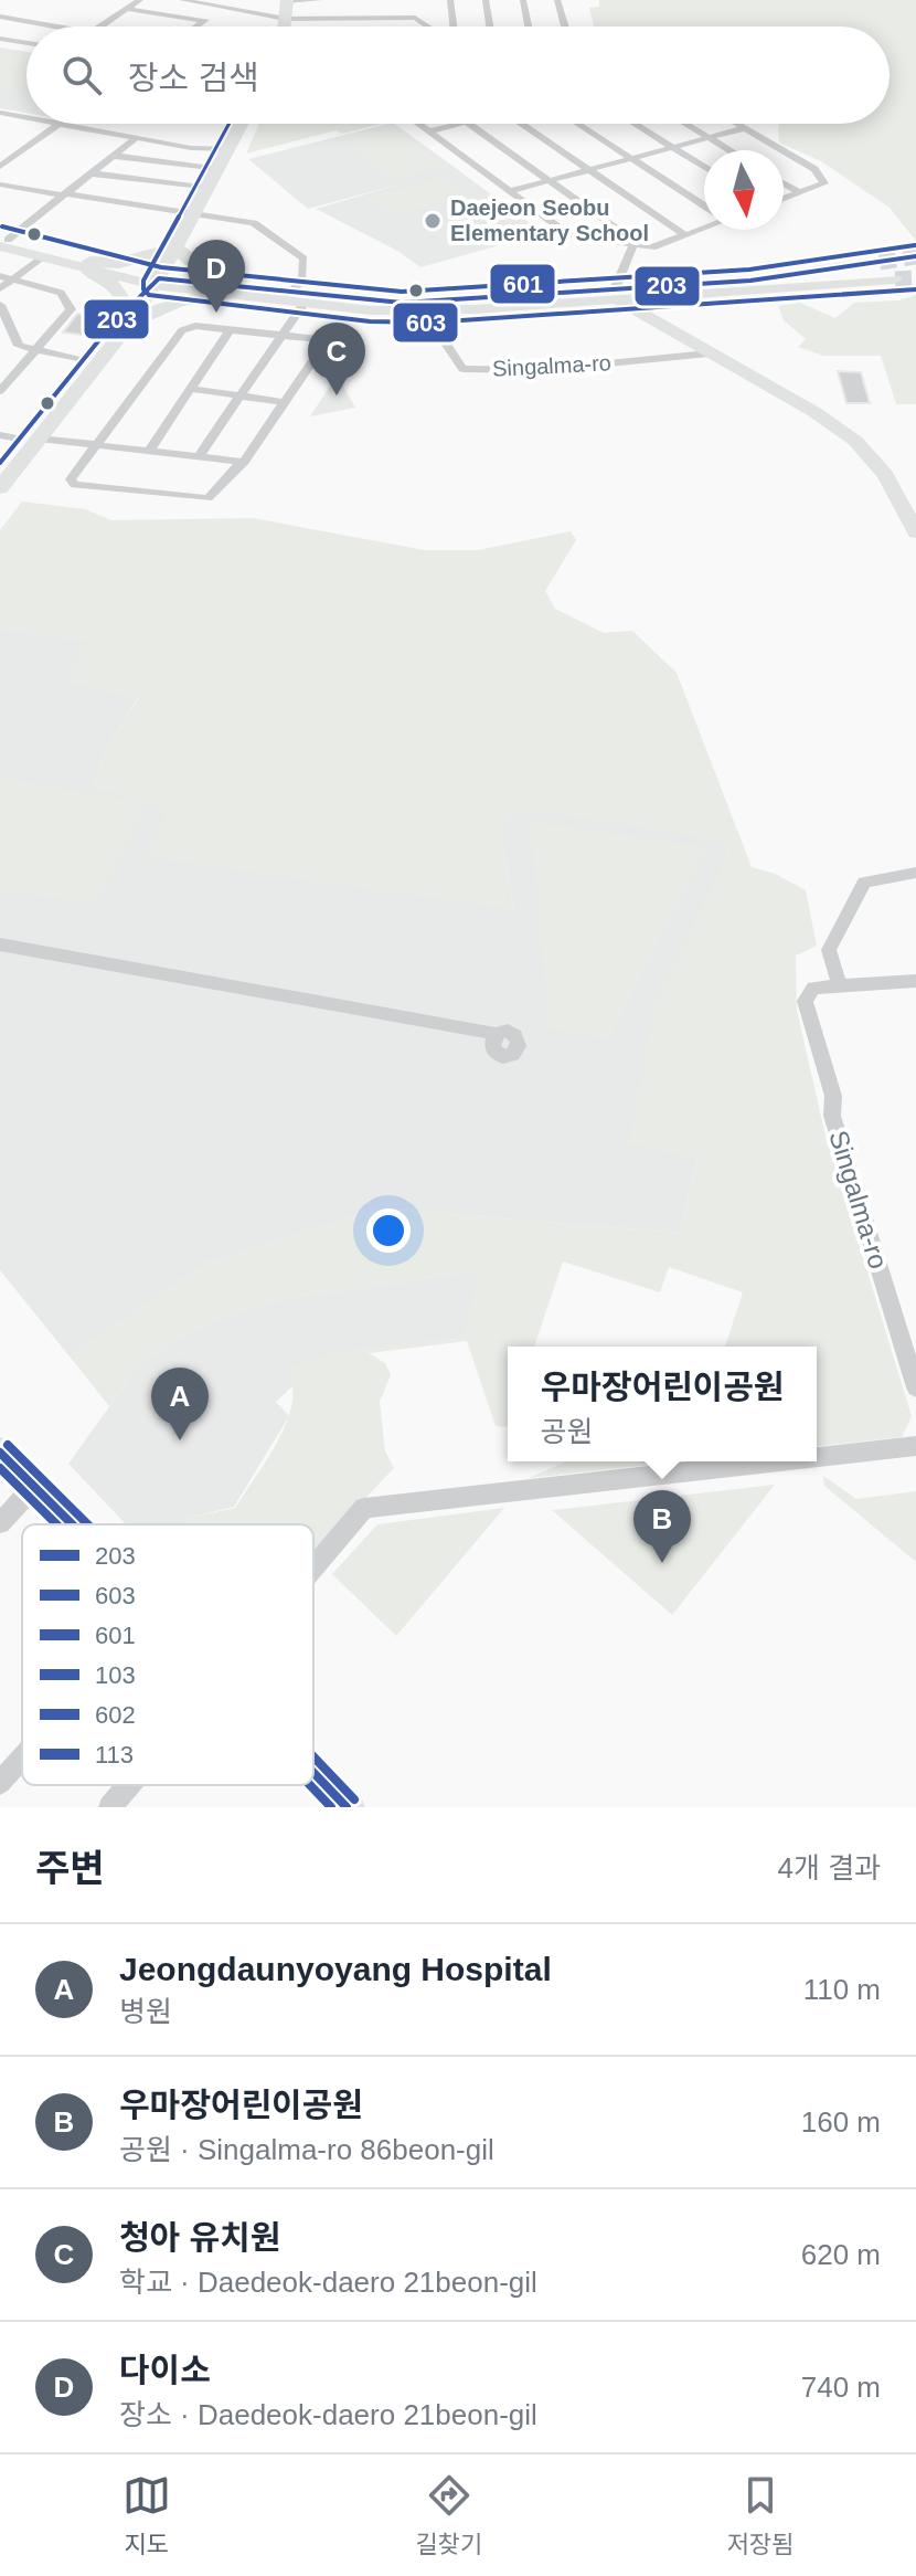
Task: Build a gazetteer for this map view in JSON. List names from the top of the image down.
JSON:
{
  "streets": {
    "street": ["Singalma-ro"]
  },
  "places": ["Daejeon Seobu Elementary School"],
  "lines": [
    "transit line 603",
    "transit line 601",
    "transit line 203",
    "transit line 113",
    "transit line 103",
    "transit line 602"
  ],
  "legend": [
    "203",
    "603",
    "601",
    "103",
    "602",
    "113"
  ],
  "north": "bottom",
  "page": {
    "search": "장소 검색",
    "pins": [
      "D",
      "C",
      "A",
      "B"
    ],
    "popup": ["우마장어린이공원", "공원"],
    "heading": ["주변", "4개 결과"],
    "list": [
      {
        "mark": "A",
        "name": "Jeongdaunyoyang Hospital",
        "note": "병원",
        "value": "110 m"
      },
      {
        "mark": "B",
        "name": "우마장어린이공원",
        "note": "공원 · Singalma-ro 86beon-gil",
        "value": "160 m"
      },
      {
        "mark": "C",
        "name": "청아 유치원",
        "note": "학교 · Daedeok-daero 21beon-gil",
        "value": "620 m"
      },
      {
        "mark": "D",
        "name": "다이소",
        "note": "장소 · Daedeok-daero 21beon-gil",
        "value": "740 m"
      }
    ],
    "nav": ["지도", "길찾기", "저장됨"]
  }
}
